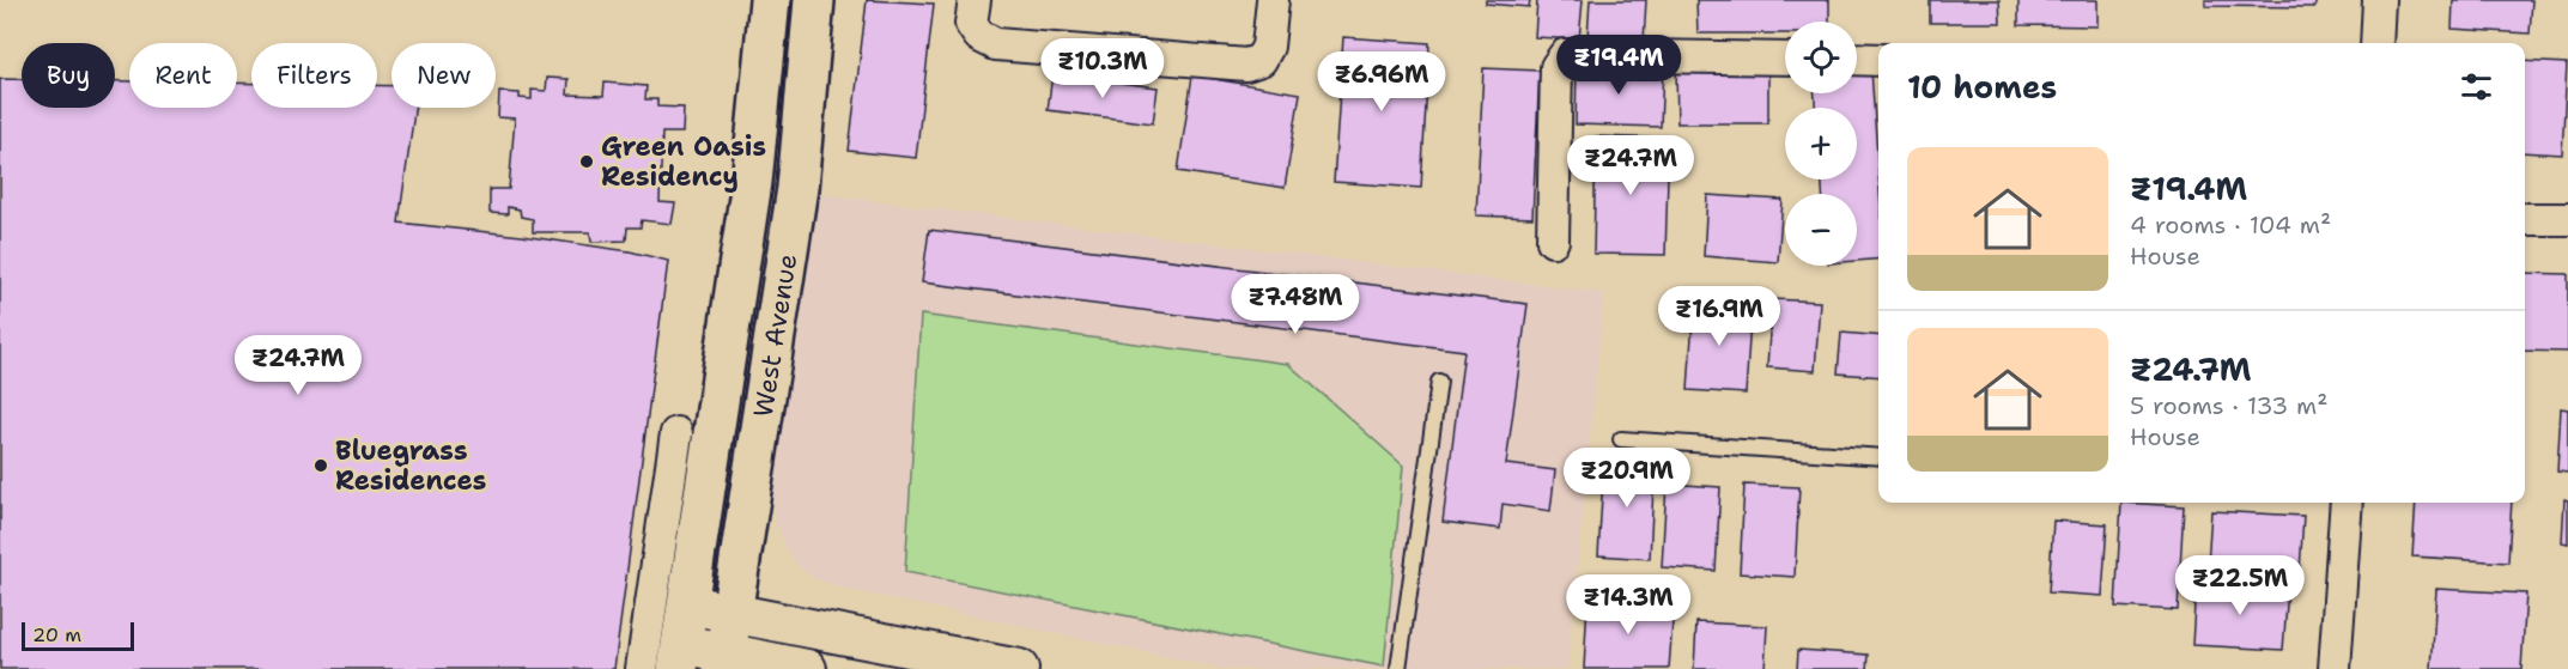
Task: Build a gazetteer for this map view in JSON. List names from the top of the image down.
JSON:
{
  "streets": {
    "main road": ["West Avenue"]
  },
  "places": ["Green Oasis Residency", "Bluegrass Residences"],
  "scale_bar": "20 m",
  "page": {
    "map_buttons": ["+", "−"],
    "price": [
      "₹19.4M",
      "₹10.3M",
      "₹6.96M",
      "₹24.7M",
      "₹7.48M",
      "₹16.9M",
      "₹24.7M",
      "₹20.9M",
      "₹22.5M",
      "₹14.3M"
    ],
    "chip": [
      "Buy",
      "Rent",
      "Filters",
      "New"
    ],
    "heading": "10 homes",
    "list": [
      {
        "name": "₹19.4M",
        "note": "4 rooms · 104 m² · House"
      },
      {
        "name": "₹24.7M",
        "note": "5 rooms · 133 m² · House"
      }
    ],
    "scale": "20 m"
  }
}
